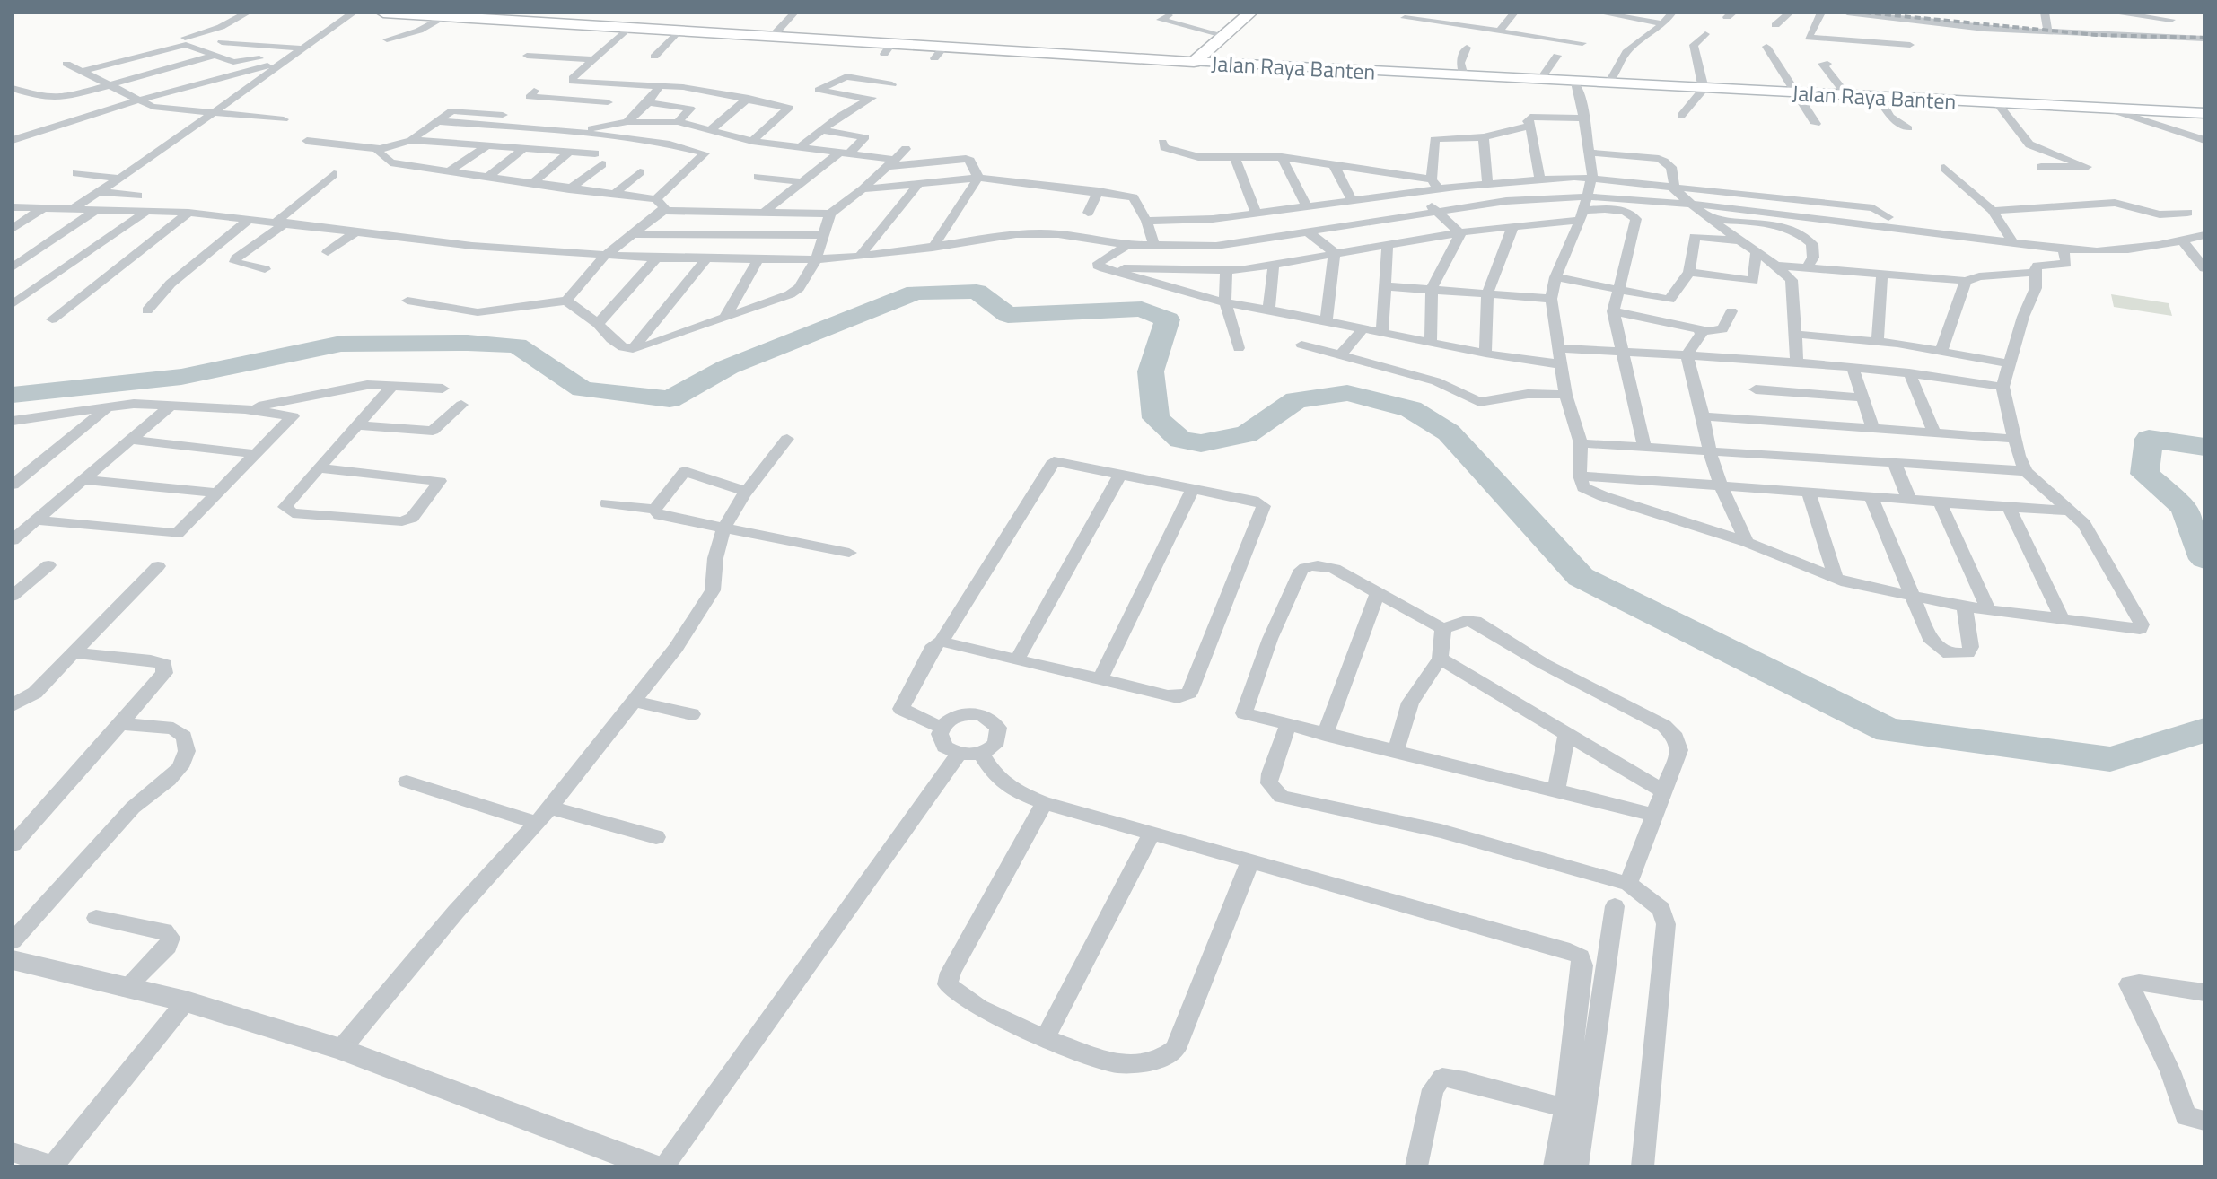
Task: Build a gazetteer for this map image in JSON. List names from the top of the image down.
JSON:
{
  "streets": {
    "main road": ["Jalan Raya Banten"]
  }
}
